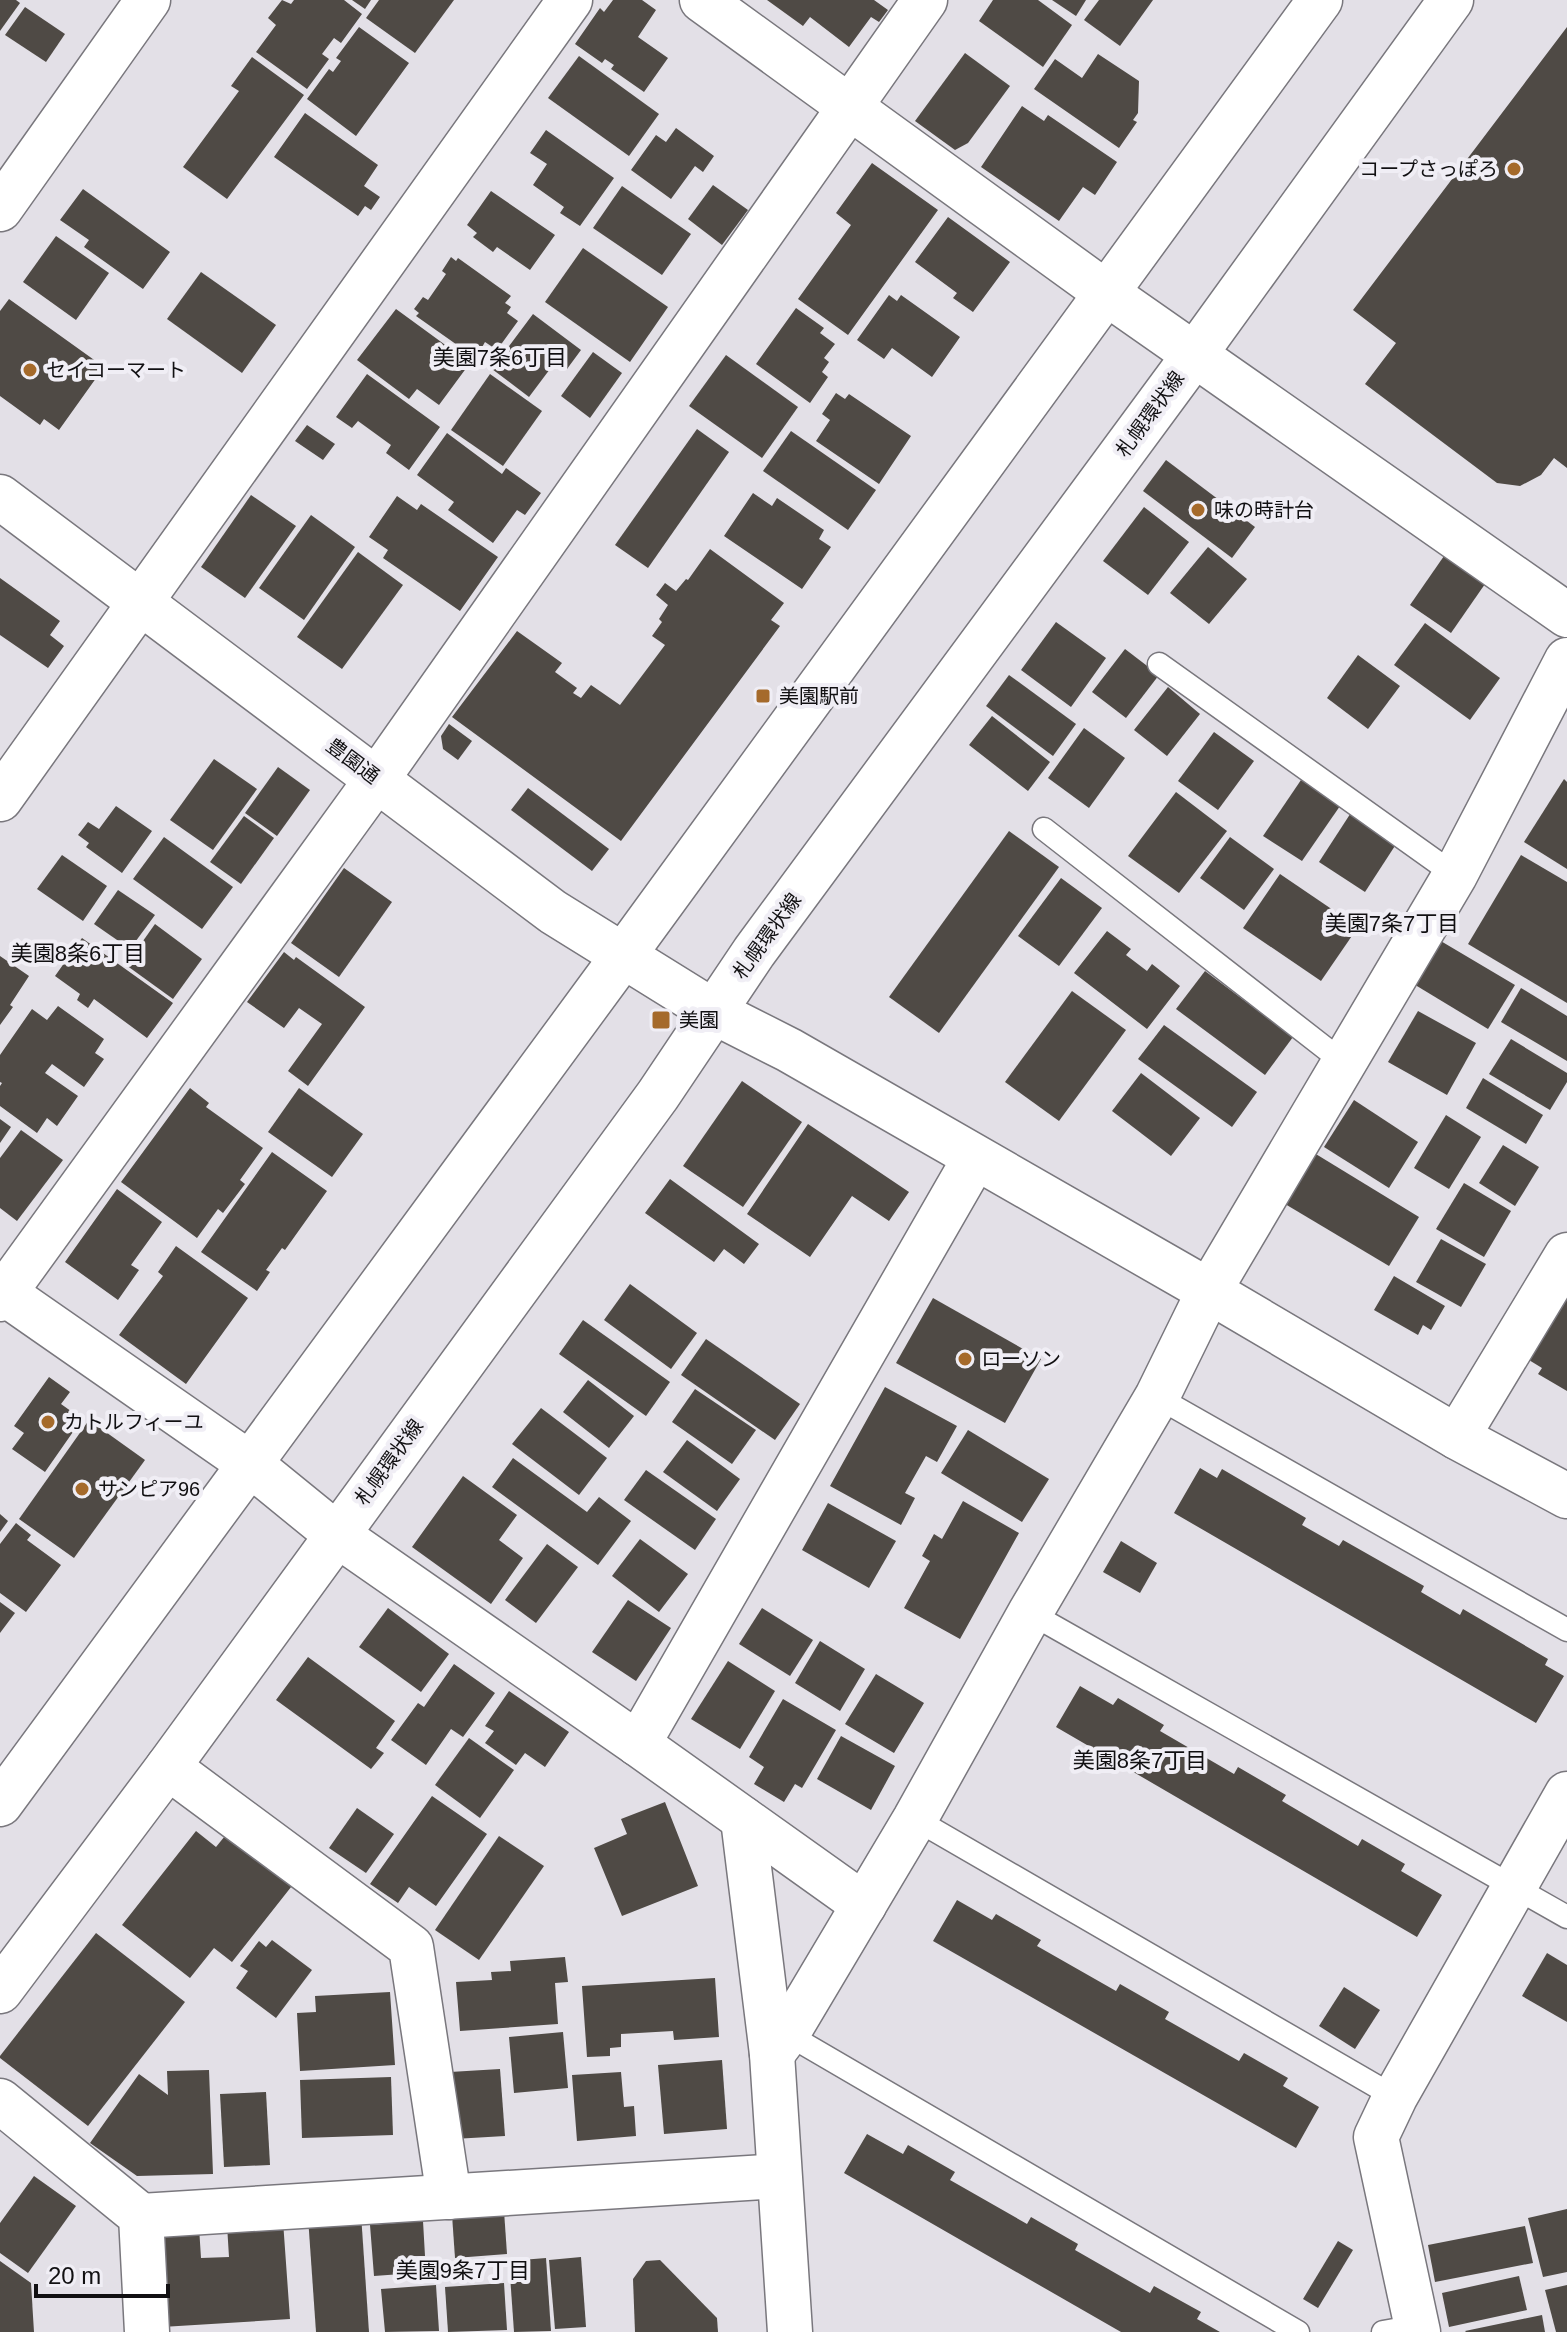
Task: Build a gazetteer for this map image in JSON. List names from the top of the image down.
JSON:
{
  "streets": {
    "street": ["札幌環状線", "豊園通"]
  },
  "crossings": [
    ["札幌環状線", "豊園通"]
  ],
  "districts": [
    "美園7条6丁目",
    "美園7条7丁目",
    "美園8条6丁目",
    "美園8条7丁目",
    "美園9条7丁目"
  ],
  "places": {
    "other": [
      "コープさっぽろ",
      "セイコーマート",
      "味の時計台",
      "ローソン",
      "カトルフィーユ",
      "サンピア96"
    ],
    "transit": ["美園駅前", "美園"]
  },
  "scale_bar": "20 m"
}
